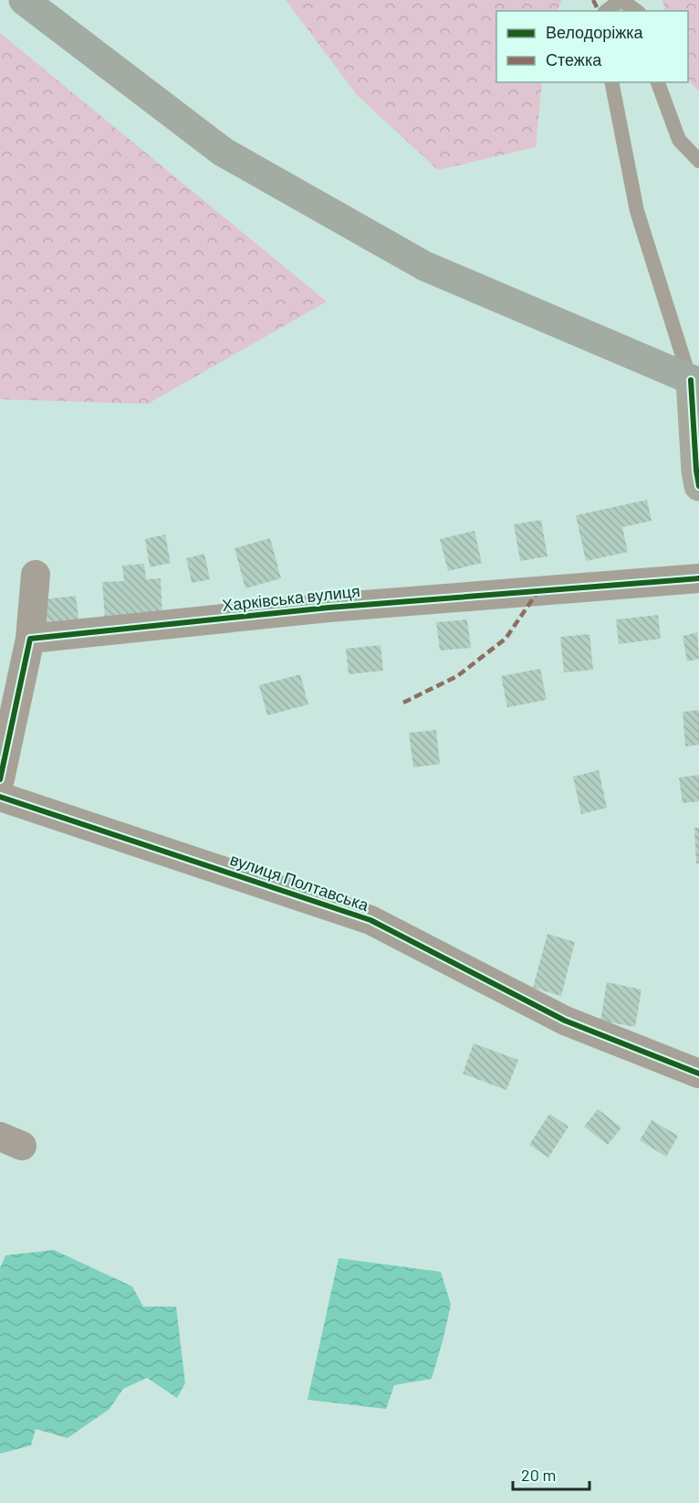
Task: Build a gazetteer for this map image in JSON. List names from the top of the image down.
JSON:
{
  "streets": {
    "street": ["Харківська вулиця", "вулиця Полтавська"]
  },
  "legend": ["Велодоріжка", "Стежка"],
  "scale_bar": "20 m"
}
